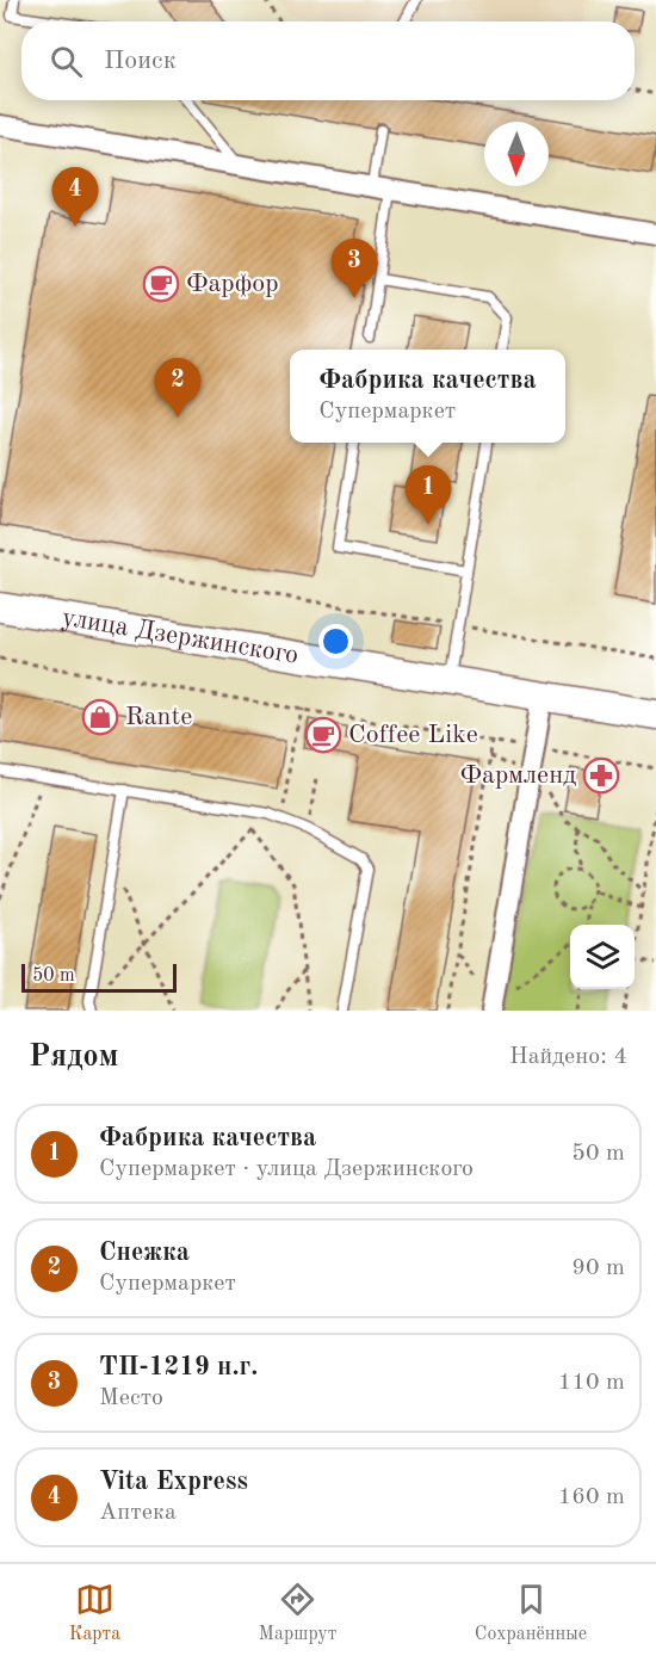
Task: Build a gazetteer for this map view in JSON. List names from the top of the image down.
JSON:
{
  "streets": {
    "main road": ["улица Дзержинского"]
  },
  "places": {
    "cafe": ["Фарфор", "Coffee Like"],
    "shop": ["Rante"],
    "pharmacy": ["Фармленд"]
  },
  "scale_bar": "50 m",
  "north": "bottom",
  "page": {
    "search": "Поиск",
    "pins": [
      "4",
      "3",
      "2",
      "1"
    ],
    "popup": ["Фабрика качества", "Супермаркет"],
    "scale": "50 m",
    "heading": ["Рядом", "Найдено: 4"],
    "list": [
      {
        "mark": "1",
        "name": "Фабрика качества",
        "note": "Супермаркет · улица Дзержинского",
        "value": "50 m"
      },
      {
        "mark": "2",
        "name": "Снежка",
        "note": "Супермаркет",
        "value": "90 m"
      },
      {
        "mark": "3",
        "name": "ТП-1219 н.г.",
        "note": "Место",
        "value": "110 m"
      },
      {
        "mark": "4",
        "name": "Vita Express",
        "note": "Аптека",
        "value": "160 m"
      }
    ],
    "nav": ["Карта", "Маршрут", "Сохранённые"]
  }
}
